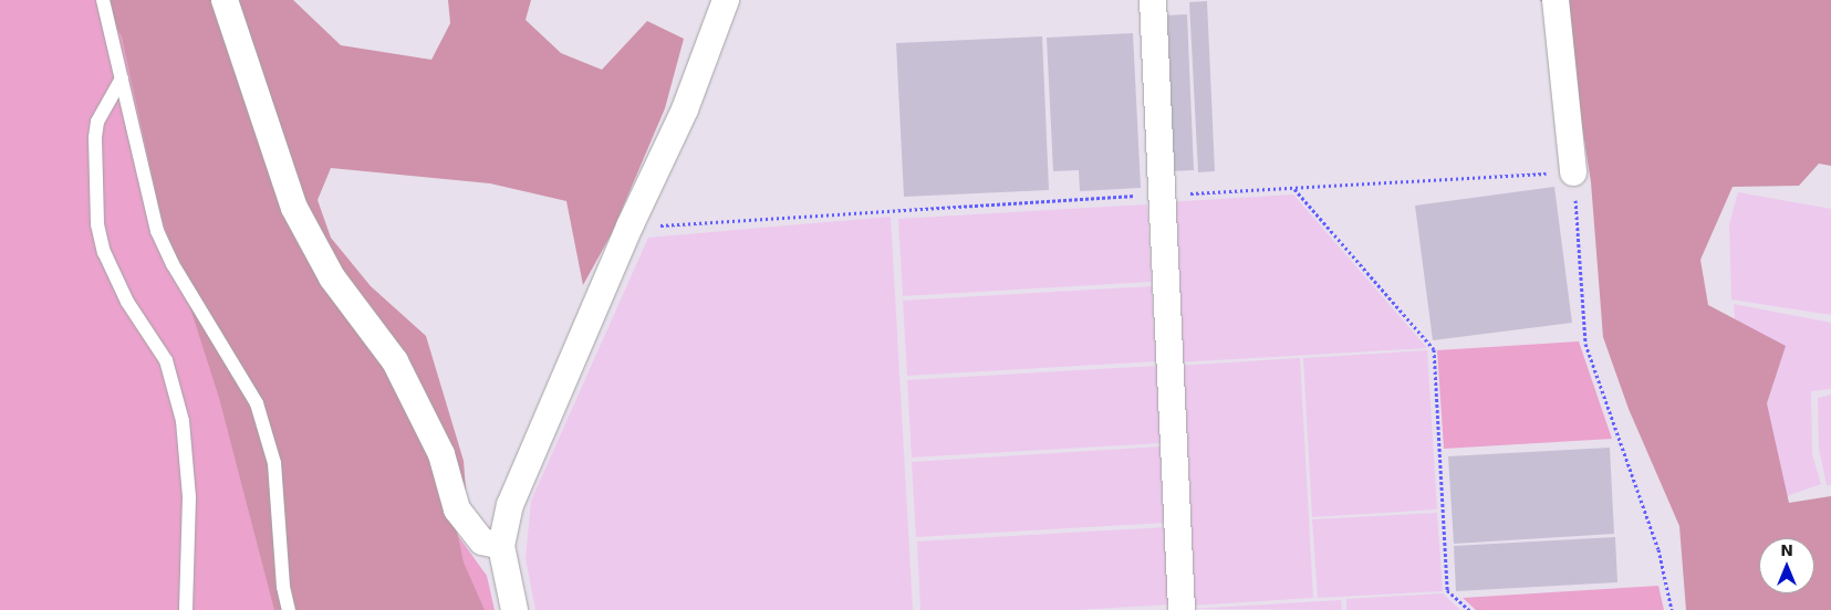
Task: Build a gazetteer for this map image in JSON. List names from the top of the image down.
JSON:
{
  "north": "top"
}
